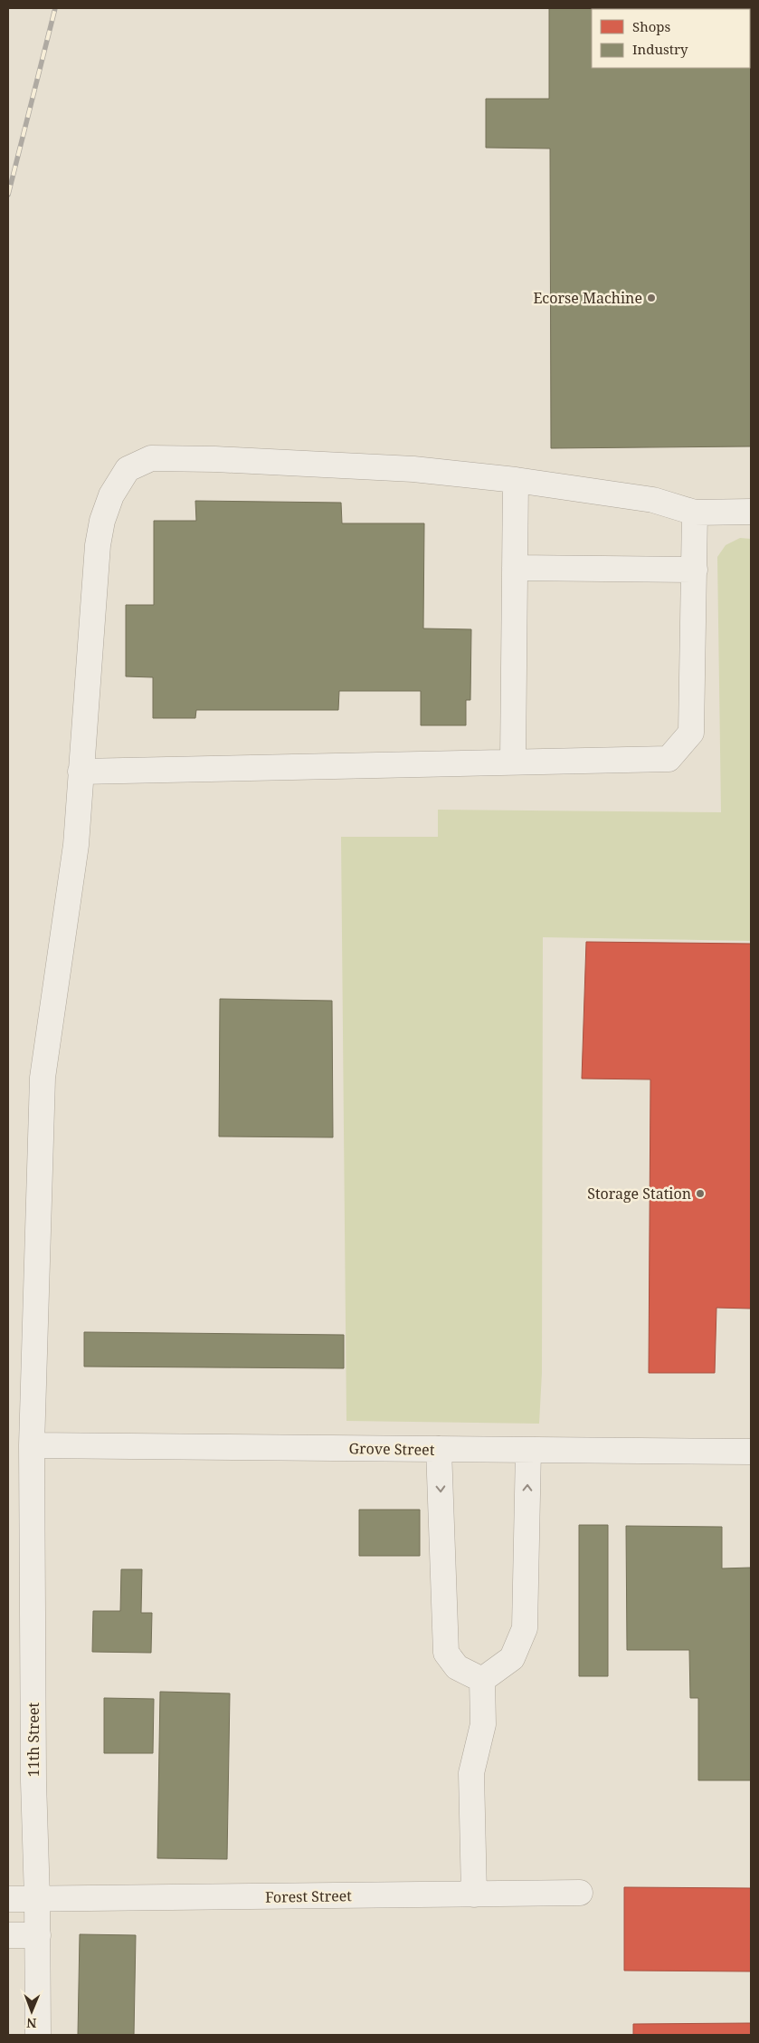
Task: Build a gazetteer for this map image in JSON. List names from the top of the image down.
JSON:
{
  "streets": {
    "street": ["Grove Street", "11th Street", "Forest Street"]
  },
  "crossings": [
    ["Grove Street", "11th Street"],
    ["11th Street", "Forest Street"]
  ],
  "places": ["Ecorse Machine", "Storage Station"],
  "legend": ["Shops", "Industry"],
  "north": "bottom"
}
